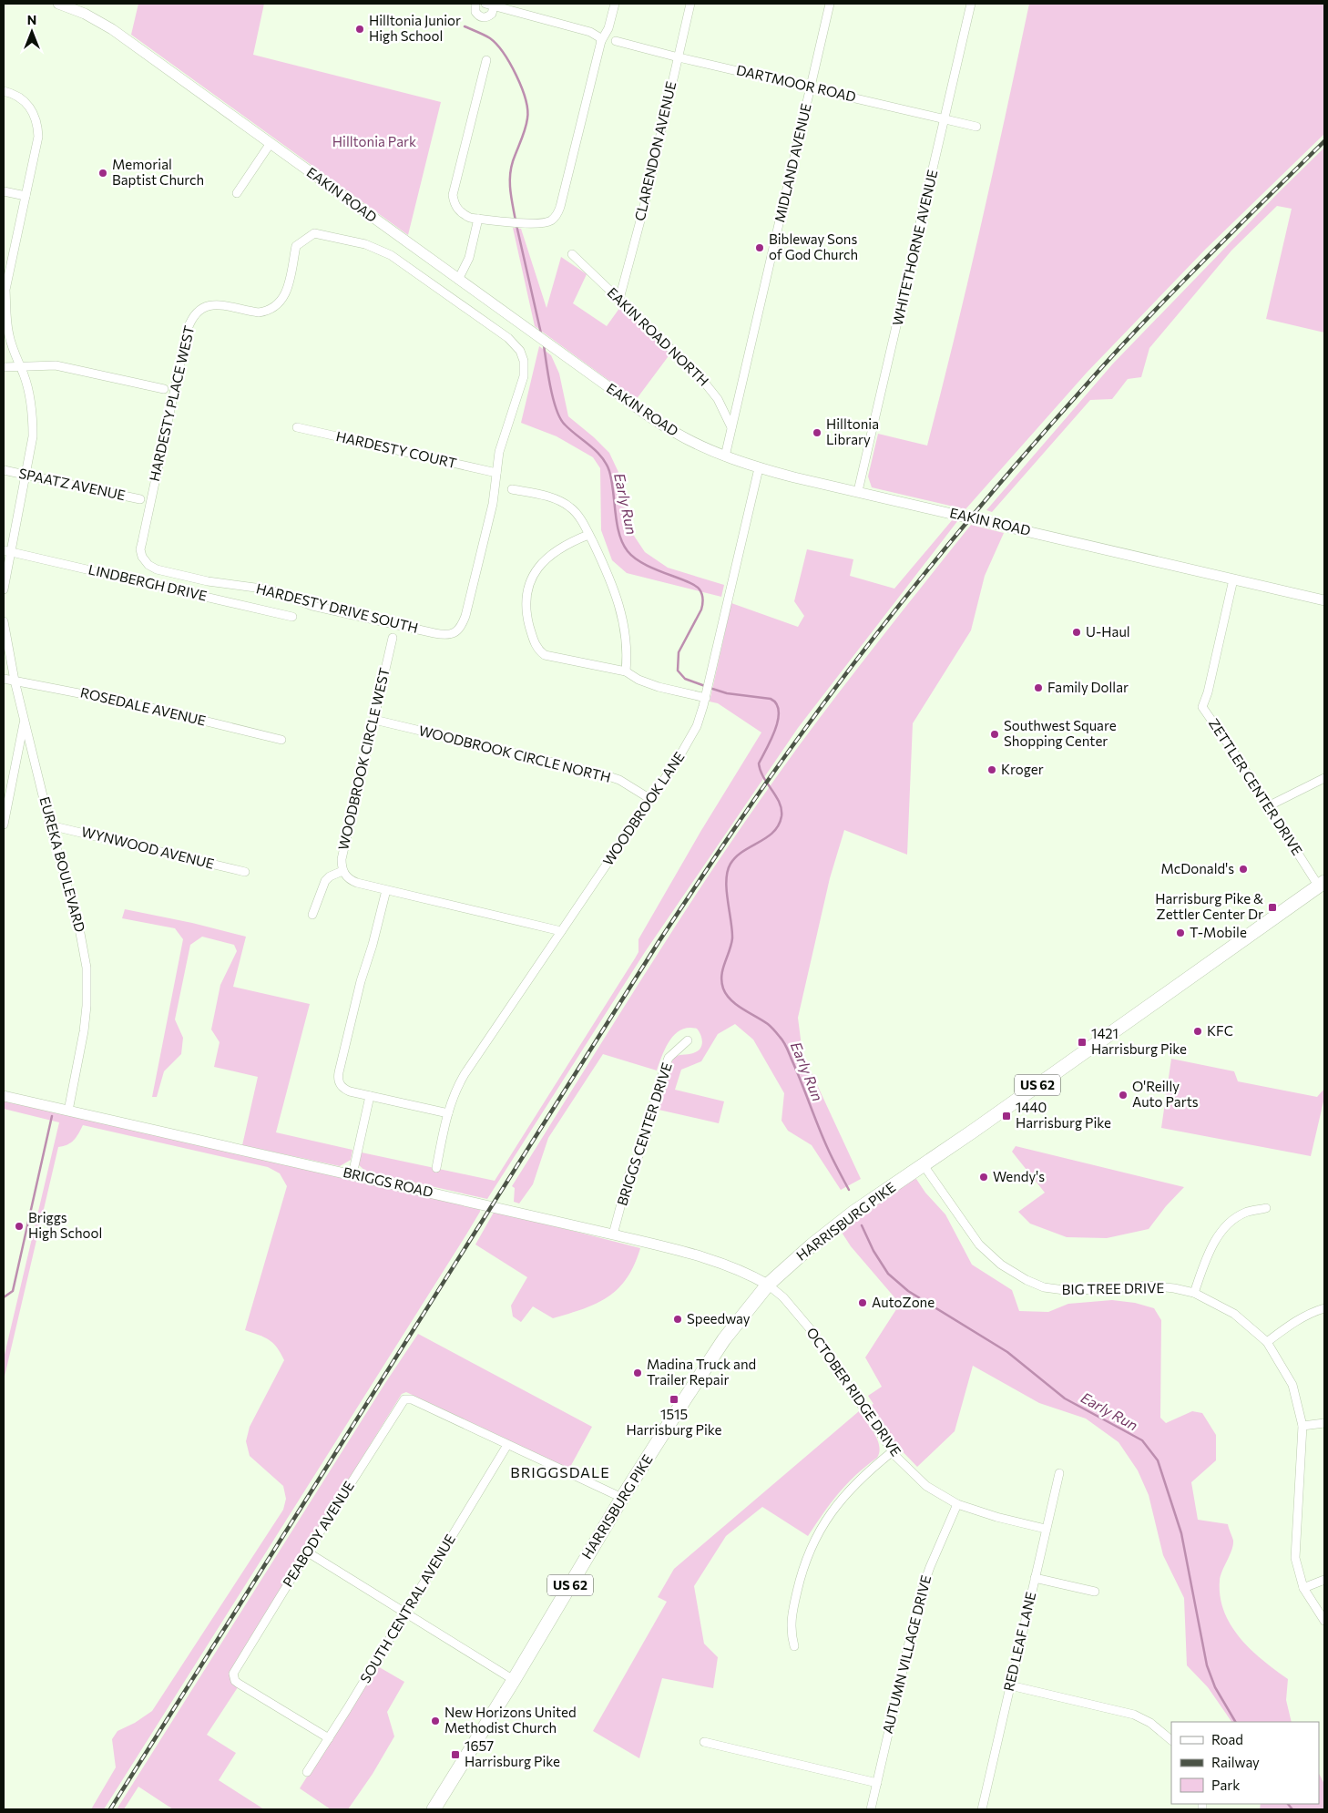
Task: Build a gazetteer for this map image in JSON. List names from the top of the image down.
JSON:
{
  "streets": {
    "main road": ["US 62", "HARRISBURG PIKE"],
    "street": [
      "DARTMOOR ROAD",
      "CLARENDON AVENUE",
      "MIDLAND AVENUE",
      "EAKIN ROAD",
      "WHITETHORNE AVENUE",
      "EAKIN ROAD NORTH",
      "HARDESTY PLACE WEST",
      "HARDESTY COURT",
      "SPAATZ AVENUE",
      "LINDBERGH DRIVE",
      "HARDESTY DRIVE SOUTH",
      "ROSEDALE AVENUE",
      "WOODBROOK CIRCLE NORTH",
      "WOODBROOK CIRCLE WEST",
      "ZETTLER CENTER DRIVE",
      "WOODBROOK LANE",
      "WYNWOOD AVENUE",
      "EUREKA BOULEVARD",
      "BRIGGS CENTER DRIVE",
      "BRIGGS ROAD",
      "BIG TREE DRIVE",
      "OCTOBER RIDGE DRIVE",
      "PEABODY AVENUE",
      "SOUTH CENTRAL AVENUE",
      "RED LEAF LANE",
      "AUTUMN VILLAGE DRIVE"
    ]
  },
  "crossings": [
    ["DARTMOOR ROAD", "CLARENDON AVENUE"],
    ["DARTMOOR ROAD", "MIDLAND AVENUE"],
    ["DARTMOOR ROAD", "WHITETHORNE AVENUE"],
    ["CLARENDON AVENUE", "EAKIN ROAD NORTH"],
    ["MIDLAND AVENUE", "EAKIN ROAD"],
    ["MIDLAND AVENUE", "EAKIN ROAD NORTH"],
    ["EAKIN ROAD", "WHITETHORNE AVENUE"],
    ["EAKIN ROAD", "ZETTLER CENTER DRIVE"],
    ["EAKIN ROAD", "WOODBROOK LANE"],
    ["HARDESTY PLACE WEST", "HARDESTY COURT"],
    ["HARDESTY PLACE WEST", "HARDESTY DRIVE SOUTH"],
    ["HARDESTY COURT", "HARDESTY DRIVE SOUTH"],
    ["ROSEDALE AVENUE", "EUREKA BOULEVARD"],
    ["WOODBROOK CIRCLE NORTH", "WOODBROOK CIRCLE WEST"],
    ["WOODBROOK CIRCLE NORTH", "WOODBROOK LANE"],
    ["ZETTLER CENTER DRIVE", "HARRISBURG PIKE"],
    ["WYNWOOD AVENUE", "EUREKA BOULEVARD"],
    ["EUREKA BOULEVARD", "BRIGGS ROAD"],
    ["BRIGGS CENTER DRIVE", "BRIGGS ROAD"],
    ["BRIGGS ROAD", "HARRISBURG PIKE"],
    ["BRIGGS ROAD", "OCTOBER RIDGE DRIVE"],
    ["HARRISBURG PIKE", "BIG TREE DRIVE"],
    ["HARRISBURG PIKE", "OCTOBER RIDGE DRIVE"],
    ["OCTOBER RIDGE DRIVE", "RED LEAF LANE"],
    ["OCTOBER RIDGE DRIVE", "AUTUMN VILLAGE DRIVE"],
    ["PEABODY AVENUE", "SOUTH CENTRAL AVENUE"]
  ],
  "districts": ["BRIGGSDALE"],
  "water": ["Early Run"],
  "parks": ["Hilltonia Park"],
  "places": {
    "other": [
      "Hilltonia Junior High School",
      "Memorial Baptist Church",
      "Bibleway Sons of God Church",
      "Hilltonia Library",
      "U-Haul",
      "Family Dollar",
      "Southwest Square Shopping Center",
      "Kroger",
      "McDonald's",
      "T-Mobile",
      "KFC",
      "O'Reilly Auto Parts",
      "Wendy's",
      "Briggs High School",
      "AutoZone",
      "Speedway",
      "Madina Truck and Trailer Repair",
      "New Horizons United Methodist Church"
    ],
    "transit": [
      "Harrisburg Pike & Zettler Center Dr",
      "1421 Harrisburg Pike",
      "1440 Harrisburg Pike",
      "1515 Harrisburg Pike",
      "1657 Harrisburg Pike"
    ]
  },
  "legend": ["Road", "Railway", "Park"],
  "north": "top"
}
